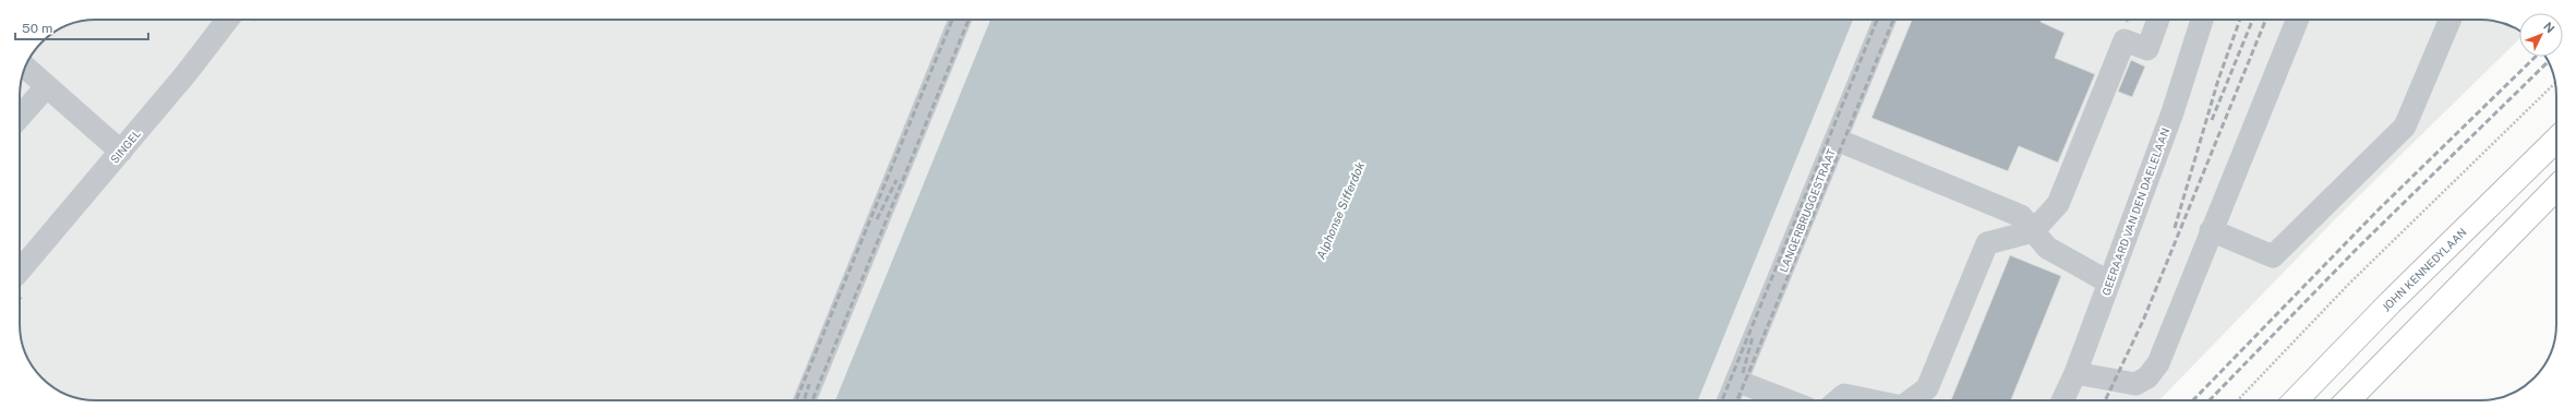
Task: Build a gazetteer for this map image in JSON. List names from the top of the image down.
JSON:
{
  "streets": {
    "highway": ["JOHN KENNEDYLAAN"],
    "street": ["SINGEL", "LANGERBRUGGESTRAAT", "GEERAARD VAN DEN DAELELAAN"]
  },
  "water": ["Alphonse Sifferdok"],
  "scale_bar": "50 m",
  "north": "top right"
}
